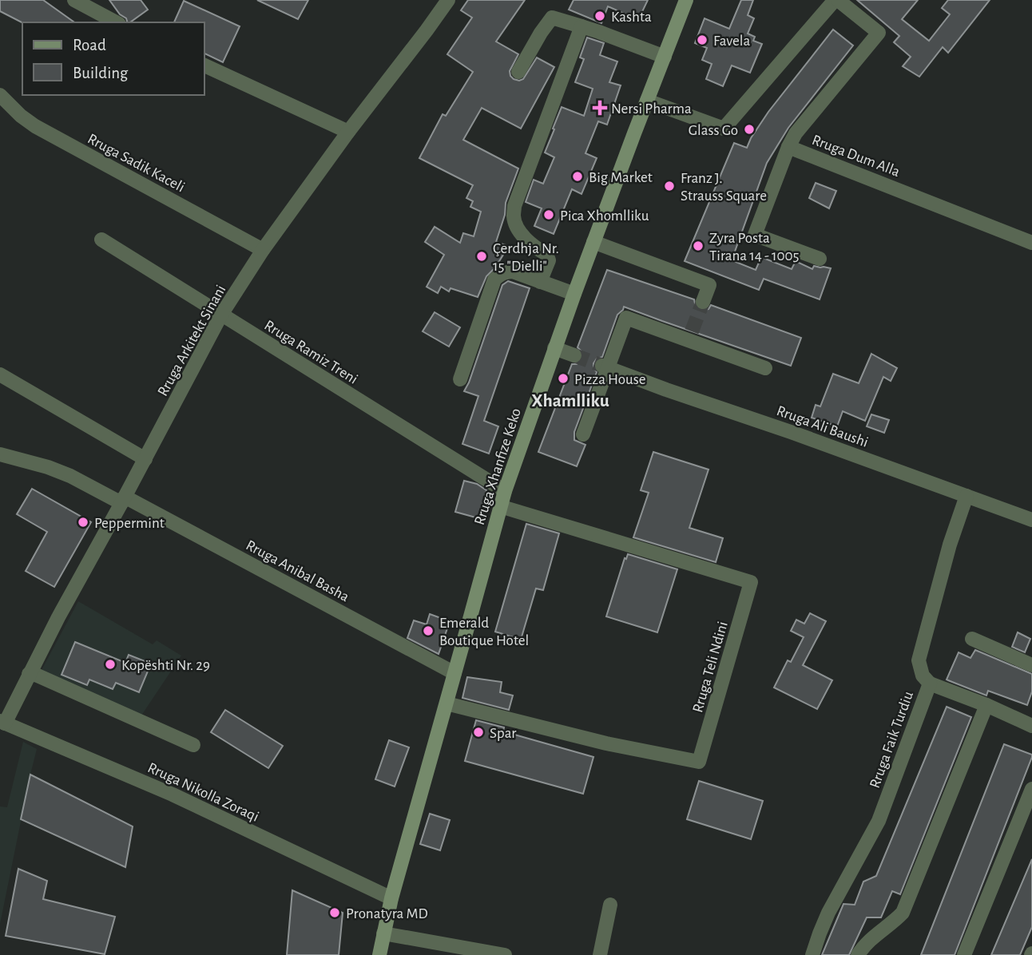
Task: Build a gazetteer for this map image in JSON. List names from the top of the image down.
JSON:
{
  "streets": {
    "main road": ["Rruga Xhanfize Keko"],
    "street": [
      "Rruga Dum Alla",
      "Rruga Sadik Kaceli",
      "Rruga Arkitekt Sinani",
      "Rruga Ramiz Treni",
      "Rruga Ali Baushi",
      "Rruga Anibal Basha",
      "Rruga Teli Ndini",
      "Rruga Faik Turdiu",
      "Rruga Nikolla Zoraqi"
    ]
  },
  "crossings": [
    ["Rruga Sadik Kaceli", "Rruga Arkitekt Sinani"],
    ["Rruga Arkitekt Sinani", "Rruga Ramiz Treni"],
    ["Rruga Arkitekt Sinani", "Rruga Anibal Basha"],
    ["Rruga Arkitekt Sinani", "Rruga Nikolla Zoraqi"],
    ["Rruga Ramiz Treni", "Rruga Xhanfize Keko"],
    ["Rruga Ali Baushi", "Rruga Faik Turdiu"],
    ["Rruga Xhanfize Keko", "Rruga Anibal Basha"],
    ["Rruga Xhanfize Keko", "Rruga Teli Ndini"],
    ["Rruga Xhanfize Keko", "Rruga Nikolla Zoraqi"]
  ],
  "districts": ["Xhamlliku"],
  "places": {
    "other": [
      "Kashta",
      "Favela",
      "Glass Go",
      "Big Market",
      "Franz J. Strauss Square",
      "Pica Xhomlliku",
      "Zyra Posta Tirana 14 - 1005",
      "Çerdhja Nr. 15 \"Dielli\"",
      "Pizza House",
      "Peppermint",
      "Emerald Boutique Hotel",
      "Kopështi Nr. 29",
      "Spar",
      "Pronatyra MD"
    ],
    "health": ["Nersi Pharma"]
  },
  "legend": ["Road", "Building"]
}
